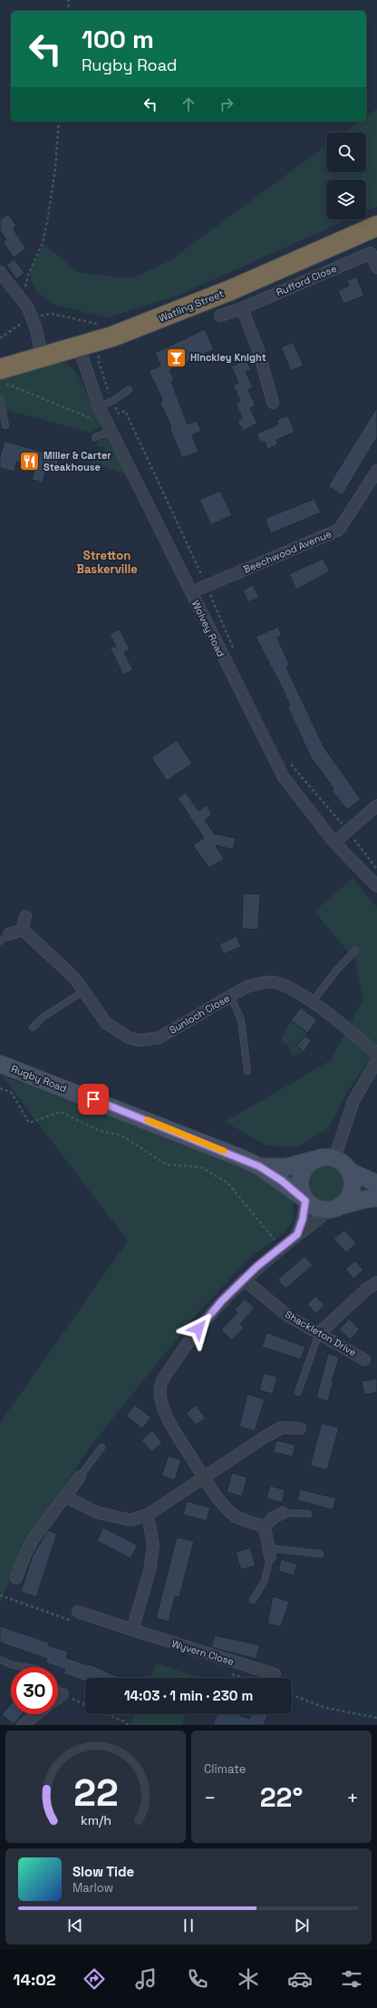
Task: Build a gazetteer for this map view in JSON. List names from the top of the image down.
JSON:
{
  "streets": {
    "highway": ["Watling Street"],
    "main road": ["Rugby Road"],
    "street": [
      "Rufford Close",
      "Beechwood Avenue",
      "Wolvey Road",
      "Sunloch Close",
      "Shackleton Drive",
      "Wyvern Close"
    ]
  },
  "crossings": [
    ["Watling Street", "Wolvey Road"],
    ["Beechwood Avenue", "Wolvey Road"]
  ],
  "districts": ["Stretton Baskerville"],
  "places": {
    "bar": ["Hinckley Knight"],
    "restaurant": ["Miller & Carter Steakhouse"]
  },
  "page": {
    "turn": ["100 m", "Rugby Road"],
    "limit": "30",
    "trip": "14:03 · 1 min · 230 m",
    "tile": "Climate",
    "heat": ["−", "22°", "+"],
    "song": ["Slow Tide", "Marlow"],
    "tabs": "14:02",
    "gauge": ["22", "km/h"]
  }
}
